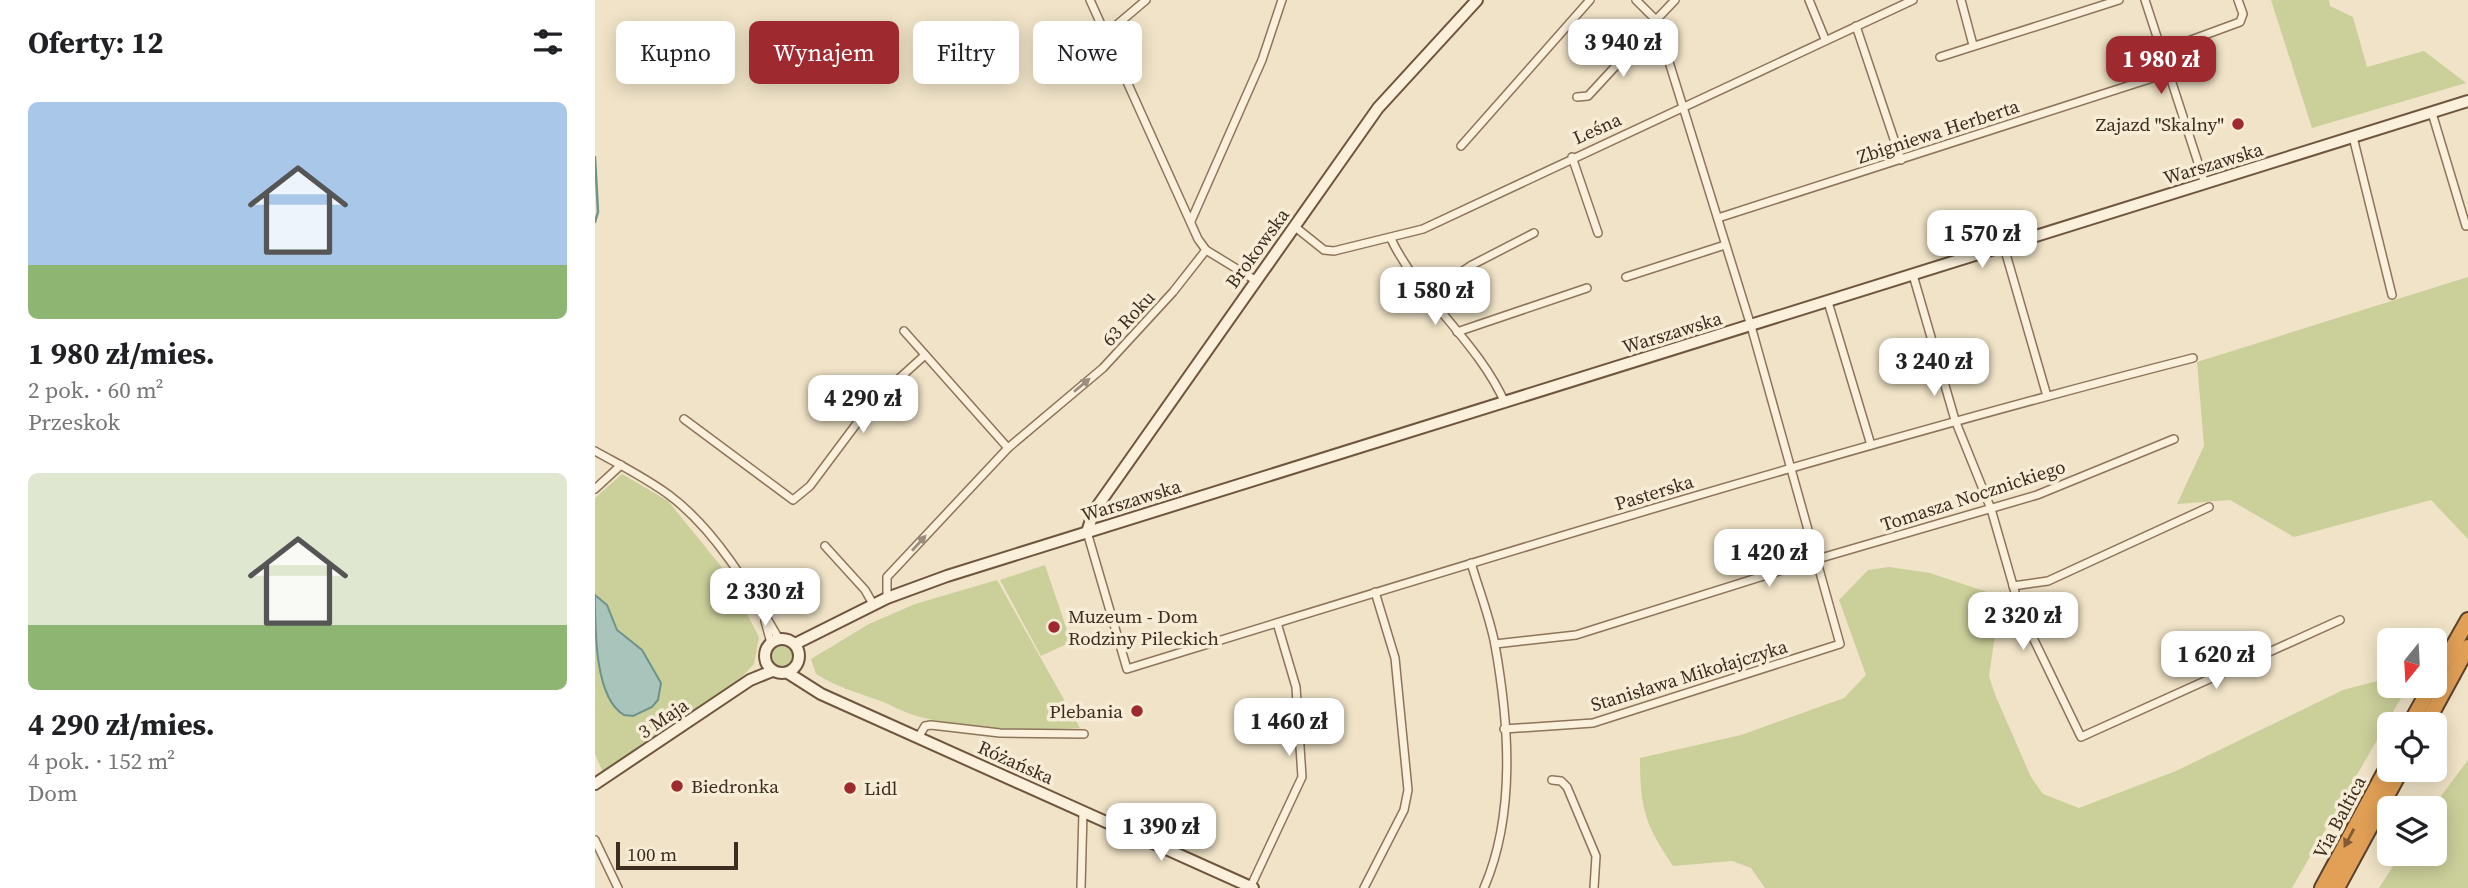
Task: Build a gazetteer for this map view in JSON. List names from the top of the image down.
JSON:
{
  "streets": {
    "highway": ["Via Baltica"],
    "street": [
      "Leśna",
      "Zbigniewa Herberta",
      "Warszawska",
      "Brokowska",
      "63 Roku",
      "Pasterska",
      "Tomasza Nocznickiego",
      "Stanisława Mikołajczyka",
      "3 Maja",
      "Różańska"
    ]
  },
  "crossings": [
    ["Leśna", "Brokowska"],
    ["Warszawska", "Brokowska"],
    ["Warszawska", "63 Roku"],
    ["Warszawska", "Pasterska"],
    ["Brokowska", "Pasterska"],
    ["Tomasza Nocznickiego", "Stanisława Mikołajczyka"]
  ],
  "one_way": ["63 Roku"],
  "places": [
    "Zajazd \"Skalny\"",
    "Muzeum - Dom Rodziny Pileckich",
    "Plebania",
    "Biedronka",
    "Lidl"
  ],
  "scale_bar": "100 m",
  "north": "bottom",
  "page": {
    "heading": "Oferty: 12",
    "price": [
      "3 940 zł",
      "1 980 zł",
      "1 570 zł",
      "1 580 zł",
      "3 240 zł",
      "4 290 zł",
      "1 420 zł",
      "2 330 zł",
      "2 320 zł",
      "1 620 zł",
      "1 460 zł",
      "1 390 zł"
    ],
    "chip": [
      "Kupno",
      "Wynajem",
      "Filtry",
      "Nowe"
    ],
    "list": [
      {
        "name": "1 980 zł/mies.",
        "note": "2 pok. · 60 m² · Przeskok"
      },
      {
        "name": "4 290 zł/mies.",
        "note": "4 pok. · 152 m² · Dom"
      }
    ],
    "scale": "100 m"
  }
}
